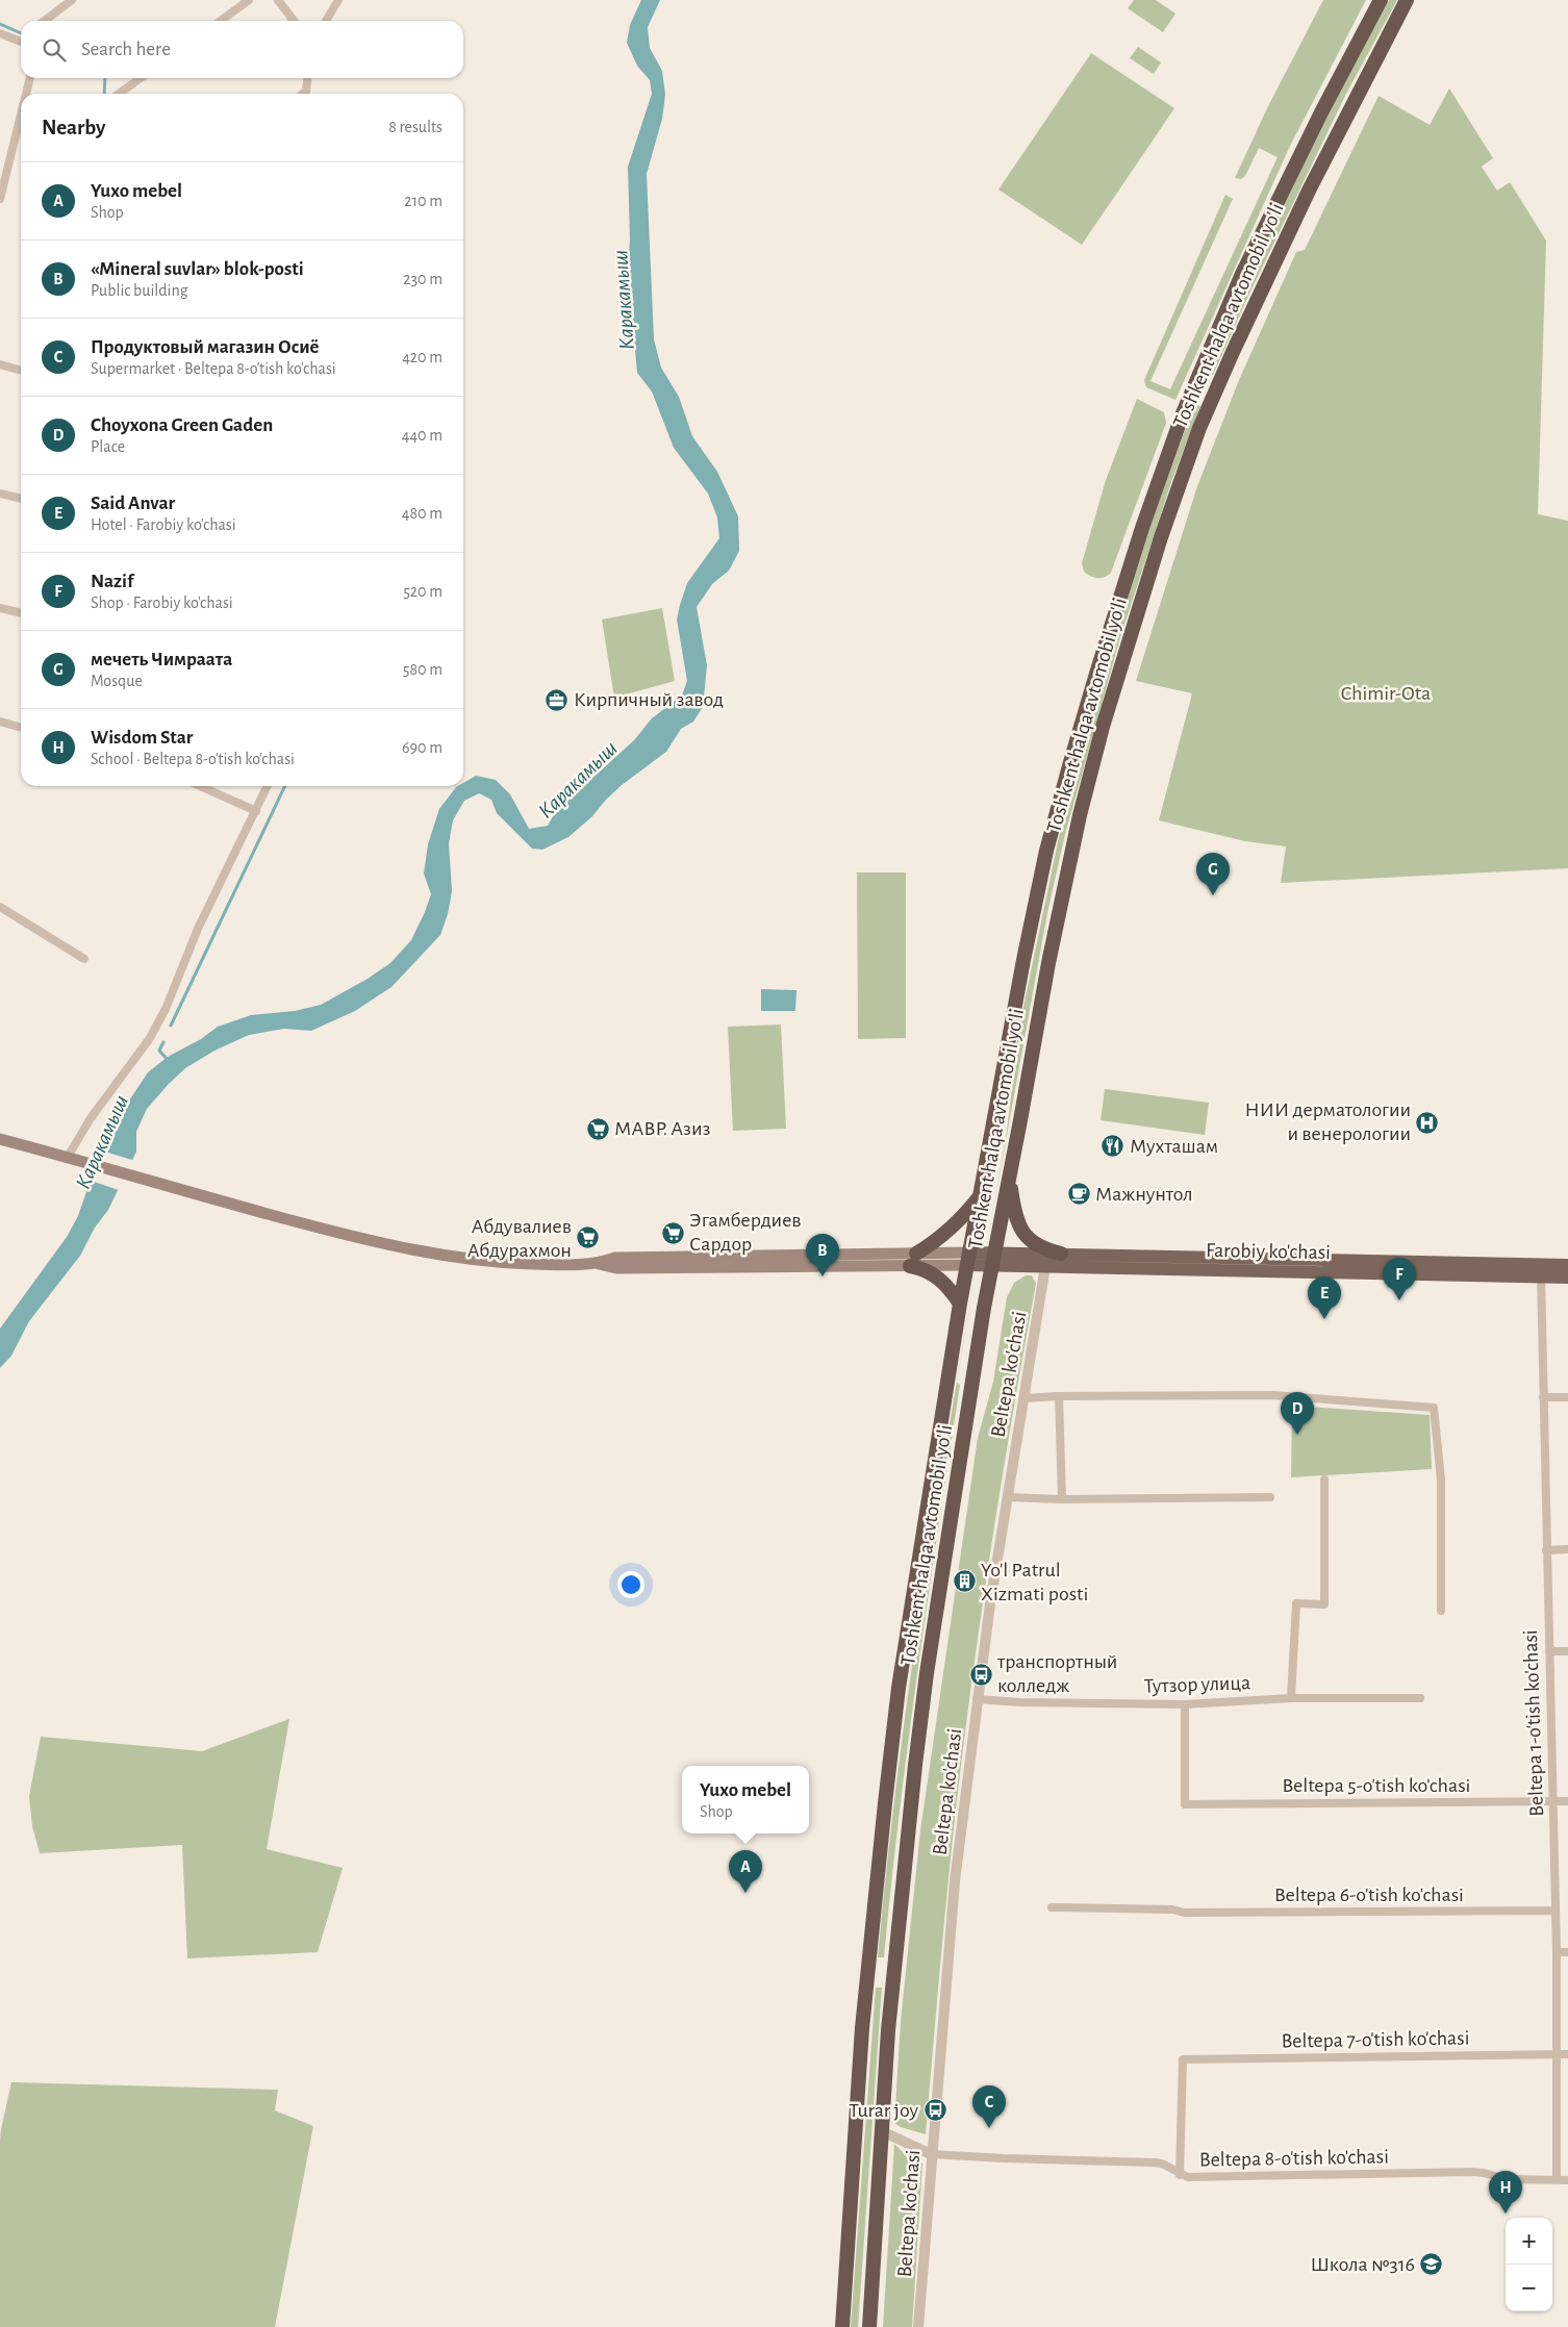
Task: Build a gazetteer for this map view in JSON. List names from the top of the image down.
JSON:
{
  "streets": {
    "highway": ["Toshkent halqa avtomobil yo'li"],
    "main road": ["Farobiy ko'chasi"],
    "street": [
      "Beltepa ko'chasi",
      "Тутзор улица",
      "Beltepa 1-o'tish ko'chasi",
      "Beltepa 5-o'tish ko'chasi",
      "Beltepa 6-o'tish ko'chasi",
      "Beltepa 7-o'tish ko'chasi",
      "Beltepa 8-o'tish ko'chasi"
    ]
  },
  "crossings": [
    ["Toshkent halqa avtomobil yo'li", "Farobiy ko'chasi"],
    ["Farobiy ko'chasi", "Beltepa ko'chasi"],
    ["Farobiy ko'chasi", "Beltepa 1-o'tish ko'chasi"],
    ["Beltepa ko'chasi", "Тутзор улица"],
    ["Beltepa ko'chasi", "Beltepa 8-o'tish ko'chasi"],
    ["Тутзор улица", "Beltepa 5-o'tish ko'chasi"],
    ["Beltepa 1-o'tish ko'chasi", "Beltepa 5-o'tish ko'chasi"],
    ["Beltepa 1-o'tish ko'chasi", "Beltepa 6-o'tish ko'chasi"],
    ["Beltepa 1-o'tish ko'chasi", "Beltepa 7-o'tish ko'chasi"],
    ["Beltepa 1-o'tish ko'chasi", "Beltepa 8-o'tish ko'chasi"],
    ["Beltepa 7-o'tish ko'chasi", "Beltepa 8-o'tish ko'chasi"]
  ],
  "water": ["Каракамыш"],
  "parks": ["Chimir-Ota"],
  "places": {
    "office": ["Кирпичный завод"],
    "hospital": ["НИИ дерматологии и венерологии"],
    "supermarket": ["МАВР. Азиз", "Эгамбердиев Сардор", "Абдувалиев Абдурахмон"],
    "restaurant": ["Мухташам"],
    "cafe": ["Мажнунтол"],
    "building": ["Yo'l Patrul Xizmati posti"],
    "bus stop": ["транспортный колледж", "Turar joy"],
    "school or university": ["Школа №316"]
  },
  "page": {
    "search": "Search here",
    "heading": ["Nearby", "8 results"],
    "list": [
      {
        "mark": "A",
        "name": "Yuxo mebel",
        "note": "Shop",
        "value": "210 m"
      },
      {
        "mark": "B",
        "name": "«Mineral suvlar» blok-posti",
        "note": "Public building",
        "value": "230 m"
      },
      {
        "mark": "C",
        "name": "Продуктовый магазин Осиё",
        "note": "Supermarket · Beltepa 8-o'tish ko'chasi",
        "value": "420 m"
      },
      {
        "mark": "D",
        "name": "Choyxona Green Gaden",
        "note": "Place",
        "value": "440 m"
      },
      {
        "mark": "E",
        "name": "Said Anvar",
        "note": "Hotel · Farobiy ko'chasi",
        "value": "480 m"
      },
      {
        "mark": "F",
        "name": "Nazif",
        "note": "Shop · Farobiy ko'chasi",
        "value": "520 m"
      },
      {
        "mark": "G",
        "name": "мечеть Чимраата",
        "note": "Mosque",
        "value": "580 m"
      },
      {
        "mark": "H",
        "name": "Wisdom Star",
        "note": "School · Beltepa 8-o'tish ko'chasi",
        "value": "690 m"
      }
    ],
    "pins": [
      "G",
      "B",
      "F",
      "E",
      "D",
      "A",
      "C",
      "H"
    ],
    "popup": ["Yuxo mebel", "Shop"],
    "map_buttons": ["+", "−"]
  }
}
